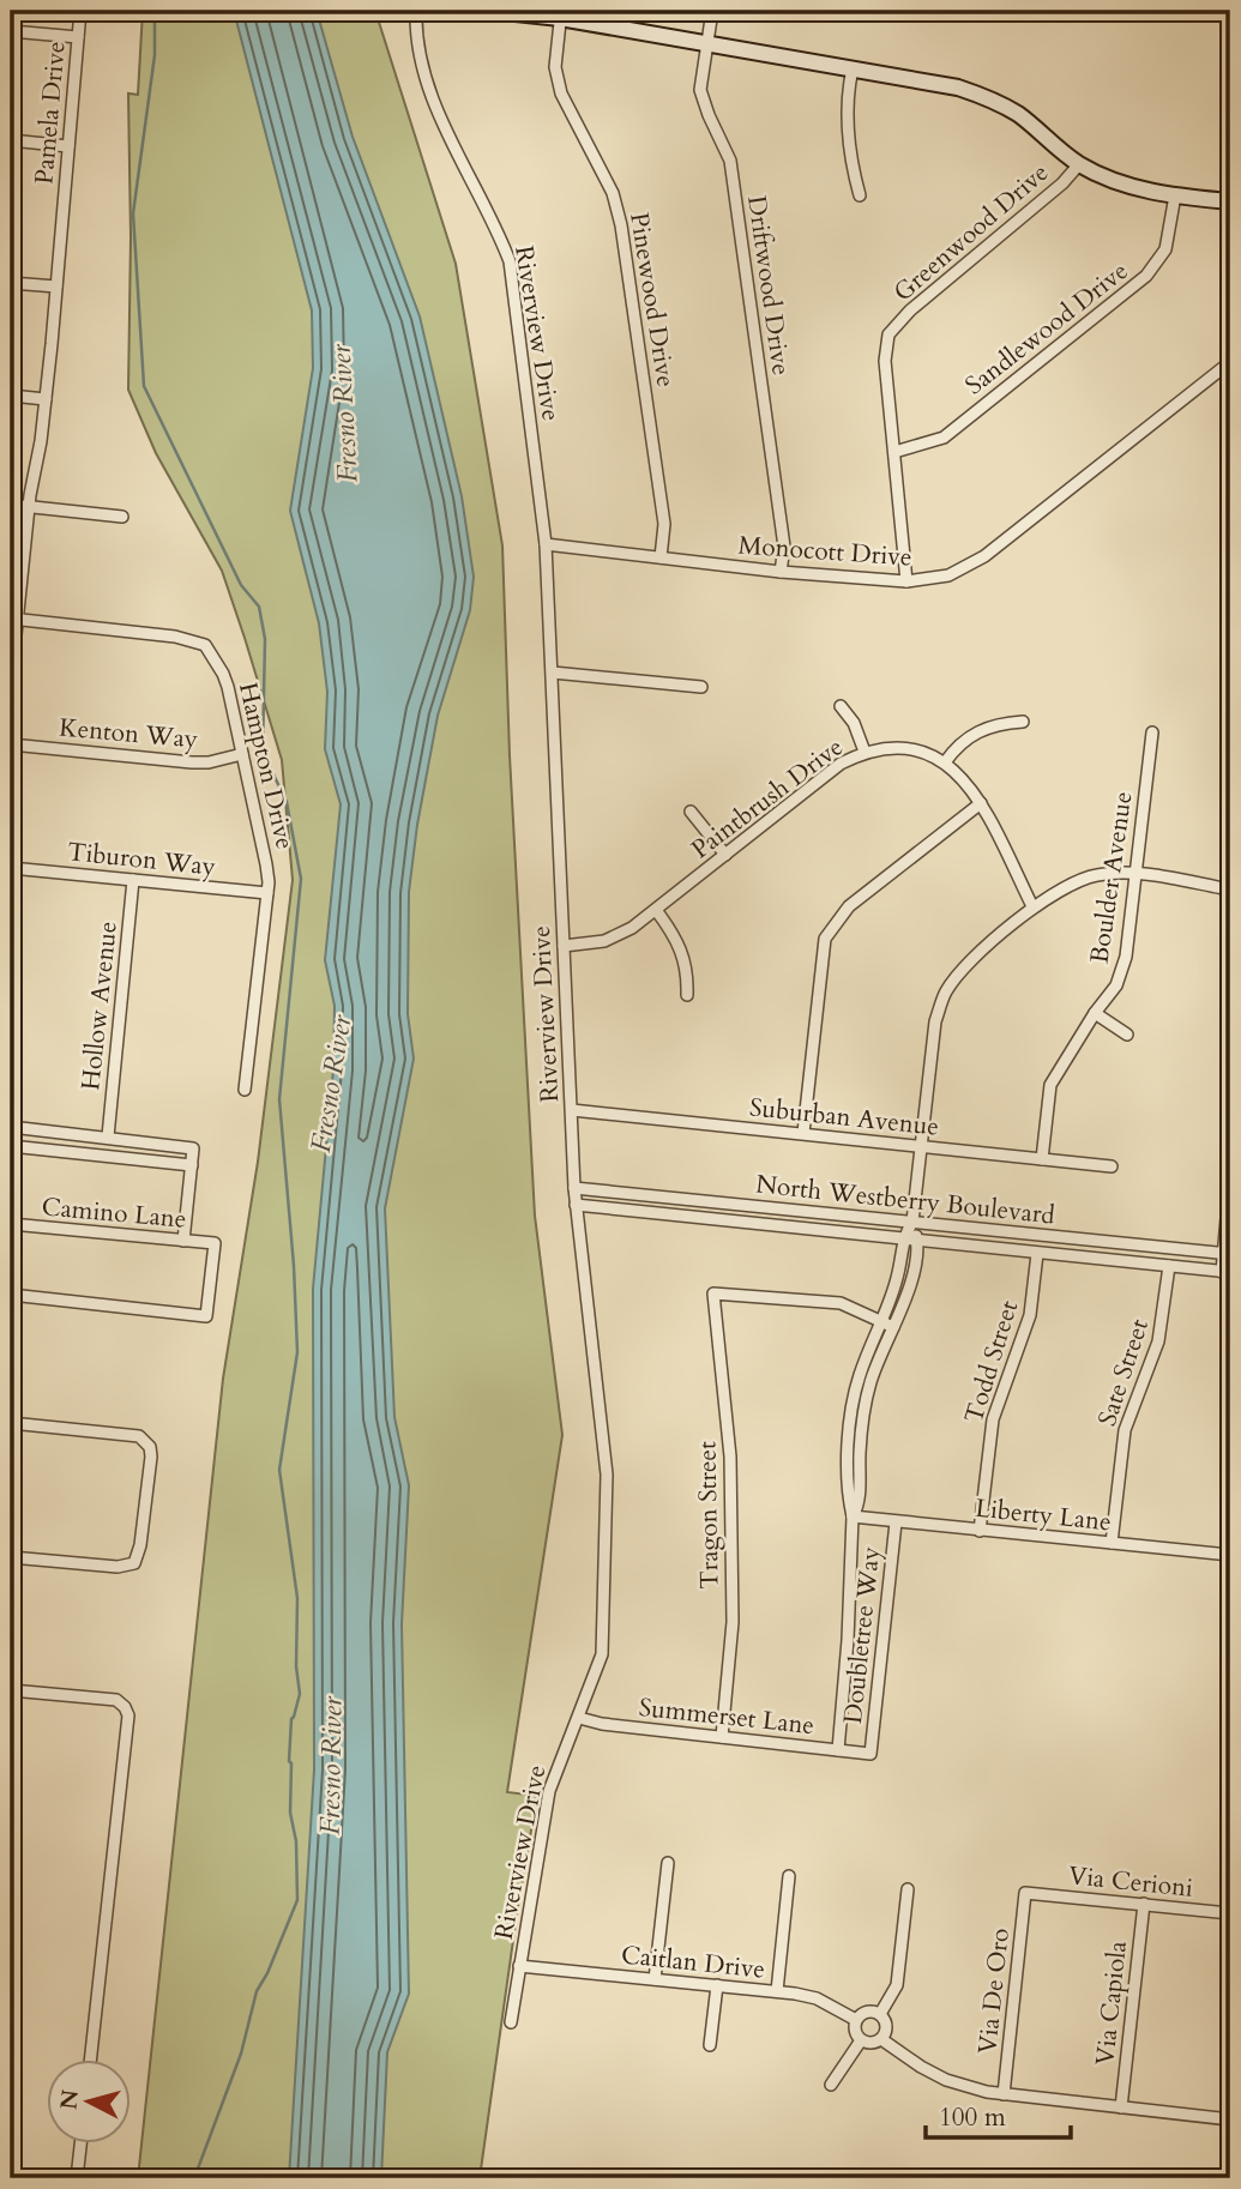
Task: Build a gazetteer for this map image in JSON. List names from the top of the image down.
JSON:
{
  "streets": {
    "street": [
      "Pamela Drive",
      "Greenwood Drive",
      "Driftwood Drive",
      "Pinewood Drive",
      "Sandlewood Drive",
      "Riverview Drive",
      "Monocott Drive",
      "Kenton Way",
      "Hampton Drive",
      "Paintbrush Drive",
      "Tiburon Way",
      "Boulder Avenue",
      "Hollow Avenue",
      "Suburban Avenue",
      "North Westberry Boulevard",
      "Camino Lane",
      "Todd Street",
      "Sate Street",
      "Tragon Street",
      "Liberty Lane",
      "Doubletree Way",
      "Summerset Lane",
      "Via Cerioni",
      "Caitlan Drive",
      "Via De Oro",
      "Via Capiola"
    ]
  },
  "crossings": [
    ["Pamela Drive", "Hampton Drive"],
    ["Greenwood Drive", "Sandlewood Drive"],
    ["Greenwood Drive", "Monocott Drive"],
    ["Driftwood Drive", "Monocott Drive"],
    ["Pinewood Drive", "Monocott Drive"],
    ["Riverview Drive", "Monocott Drive"],
    ["Riverview Drive", "Paintbrush Drive"],
    ["Riverview Drive", "Suburban Avenue"],
    ["Riverview Drive", "North Westberry Boulevard"],
    ["Riverview Drive", "Summerset Lane"],
    ["Riverview Drive", "Caitlan Drive"],
    ["Kenton Way", "Hampton Drive"],
    ["Hampton Drive", "Tiburon Way"],
    ["Paintbrush Drive", "Doubletree Way"],
    ["Tiburon Way", "Hollow Avenue"],
    ["Boulder Avenue", "Suburban Avenue"],
    ["Boulder Avenue", "Doubletree Way"],
    ["Suburban Avenue", "Doubletree Way"],
    ["North Westberry Boulevard", "Todd Street"],
    ["North Westberry Boulevard", "Sate Street"],
    ["North Westberry Boulevard", "Doubletree Way"],
    ["Todd Street", "Liberty Lane"],
    ["Sate Street", "Liberty Lane"],
    ["Tragon Street", "Doubletree Way"],
    ["Tragon Street", "Summerset Lane"],
    ["Liberty Lane", "Doubletree Way"],
    ["Doubletree Way", "Summerset Lane"],
    ["Via Cerioni", "Via De Oro"],
    ["Via Cerioni", "Via Capiola"]
  ],
  "water": ["Fresno River"],
  "scale_bar": "100 m",
  "north": "left"
}
